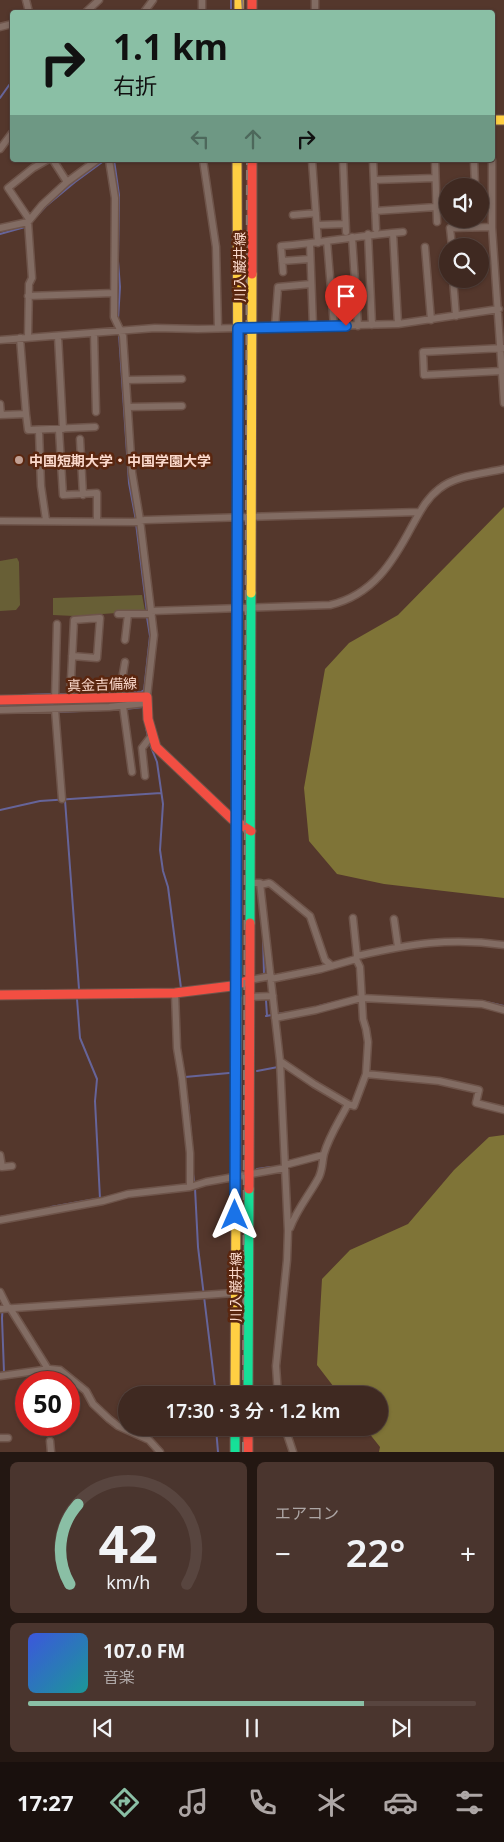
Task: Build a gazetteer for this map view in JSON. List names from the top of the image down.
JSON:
{
  "streets": {
    "main road": ["川入巌井線", "真金吉備線"]
  },
  "crossings": [
    ["川入巌井線", "真金吉備線"]
  ],
  "places": ["中国短期大学・中国学園大学"],
  "page": {
    "turn": ["1.1 km", "右折"],
    "limit": "50",
    "trip": "17:30 · 3 分 · 1.2 km",
    "tile": "エアコン",
    "heat": ["−", "22°", "+"],
    "song": ["107.0 FM", "音楽"],
    "tabs": "17:27",
    "gauge": ["42", "km/h"]
  }
}
